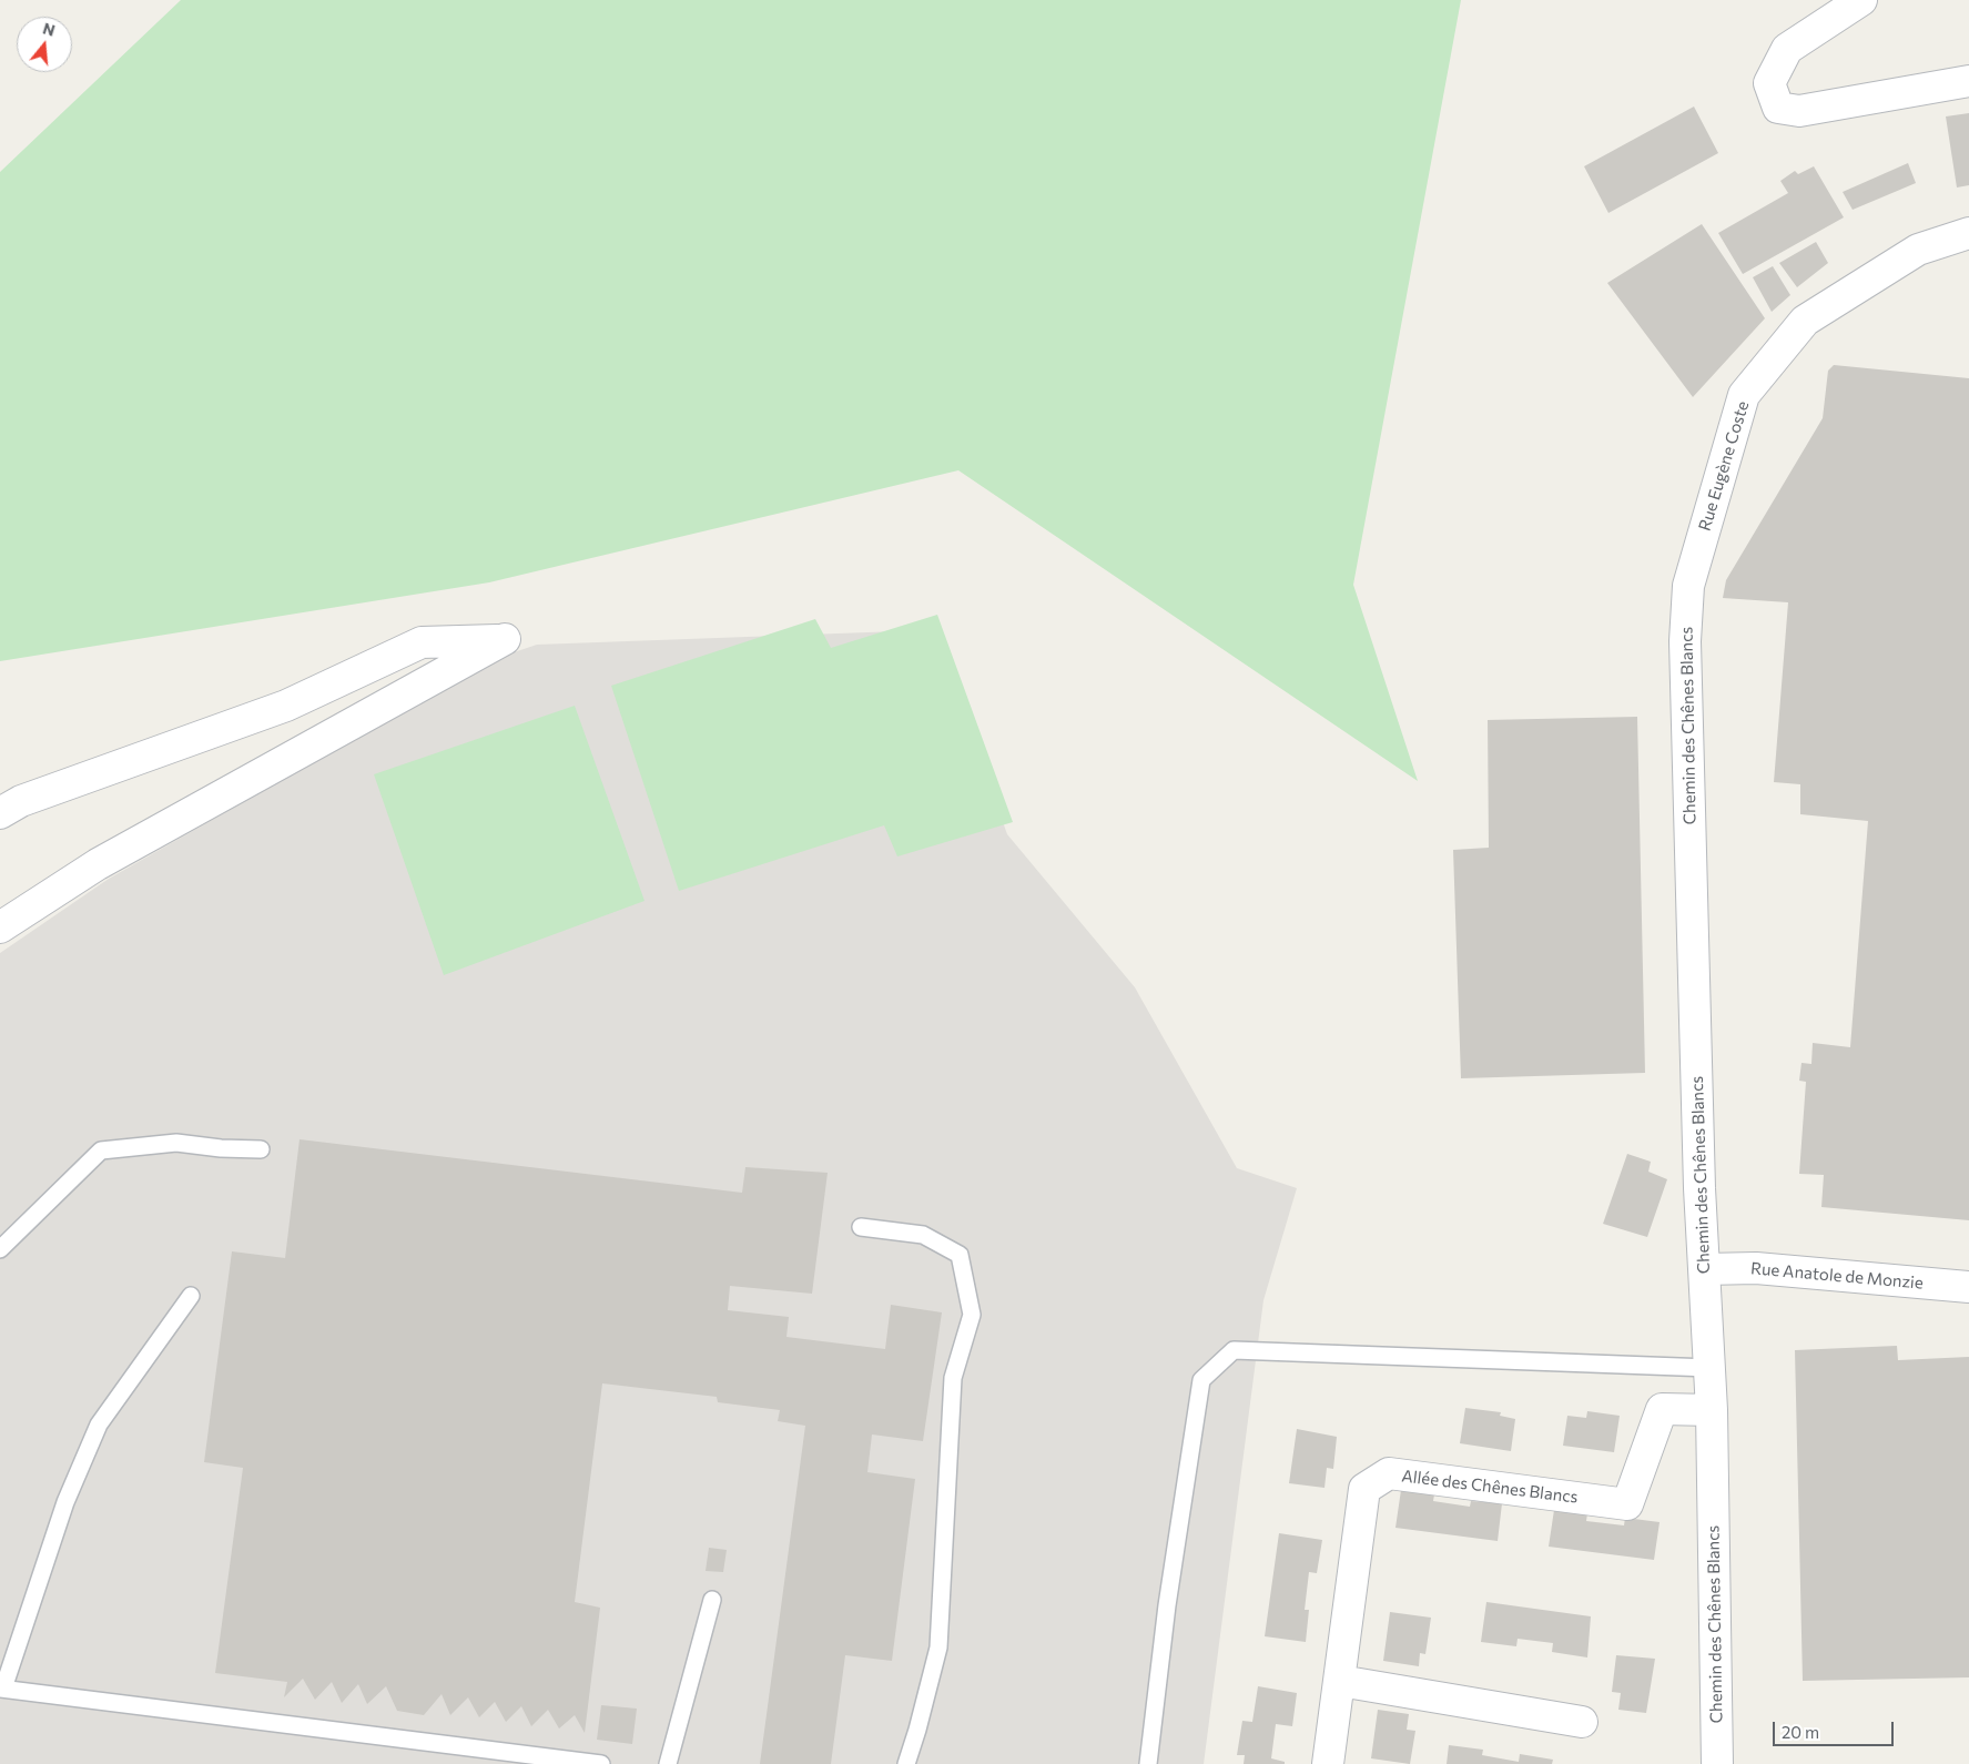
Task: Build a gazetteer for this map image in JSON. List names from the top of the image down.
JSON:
{
  "streets": {
    "street": [
      "Rue Eugène Coste",
      "Chemin des Chênes Blancs",
      "Rue Anatole de Monzie",
      "Allée des Chênes Blancs"
    ]
  },
  "crossings": [
    ["Rue Eugène Coste", "Chemin des Chênes Blancs"],
    ["Chemin des Chênes Blancs", "Rue Anatole de Monzie"],
    ["Chemin des Chênes Blancs", "Allée des Chênes Blancs"]
  ],
  "scale_bar": "20 m",
  "north": "top"
}
